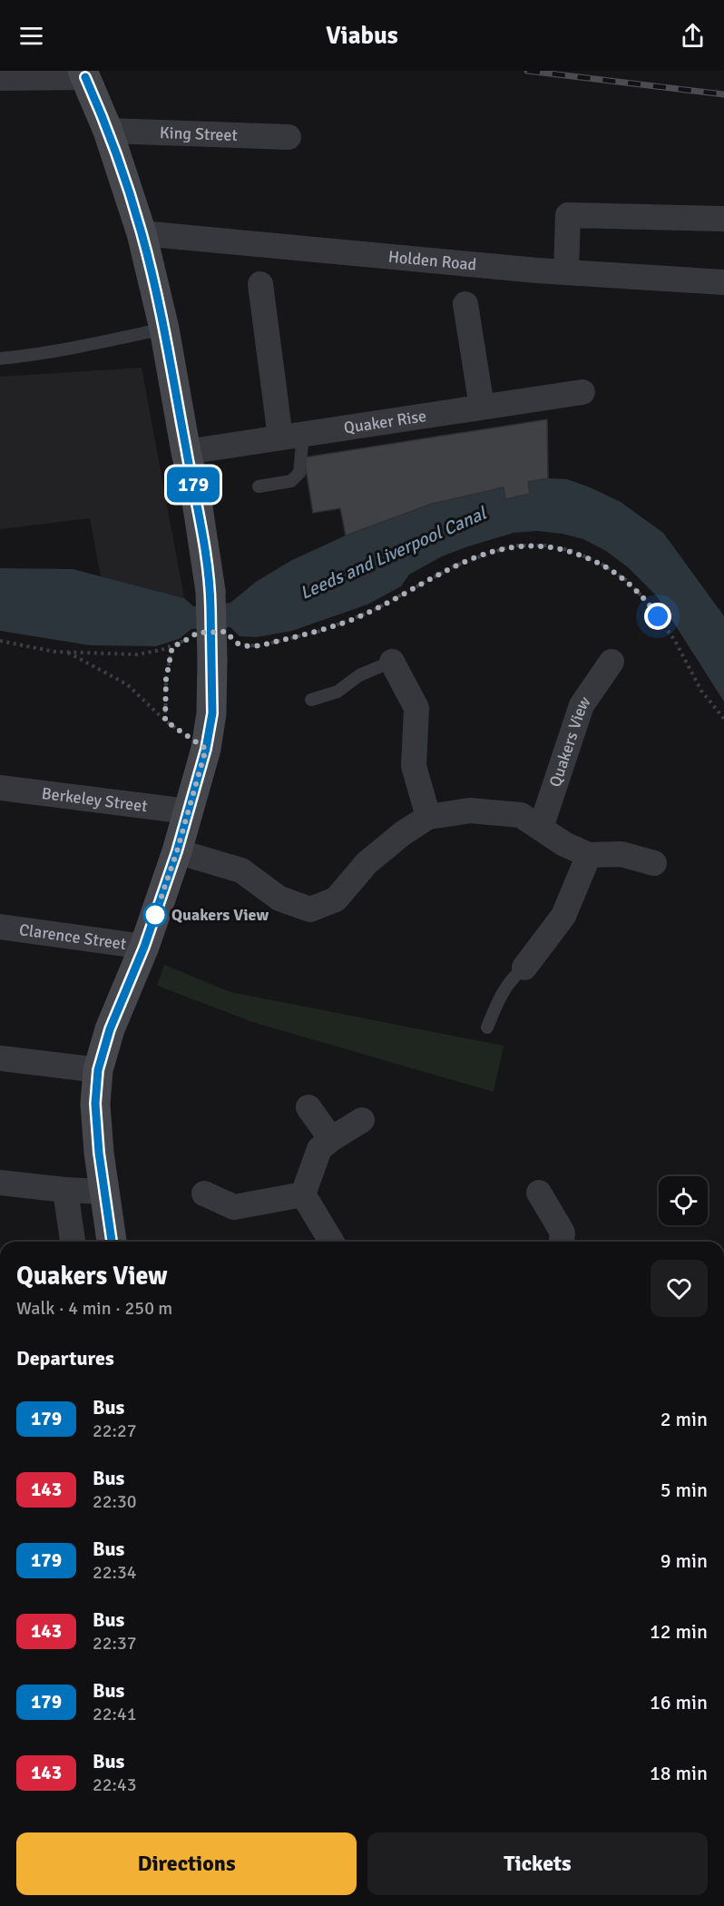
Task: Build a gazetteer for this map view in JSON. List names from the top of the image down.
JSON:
{
  "streets": {
    "street": [
      "King Street",
      "Holden Road",
      "Quaker Rise",
      "Quakers View",
      "Berkeley Street",
      "Clarence Street"
    ]
  },
  "water": ["Leeds and Liverpool Canal"],
  "places": ["Quakers View"],
  "lines": ["bus line 179"],
  "page": {
    "header": "Viabus",
    "on_map": "179",
    "heading": [
      ["Quakers View", "Walk · 4 min · 250 m"],
      "Departures"
    ],
    "list": [
      {
        "mark": "179",
        "name": "Bus",
        "note": "22:27",
        "value": "2 min"
      },
      {
        "mark": "143",
        "name": "Bus",
        "note": "22:30",
        "value": "5 min"
      },
      {
        "mark": "179",
        "name": "Bus",
        "note": "22:34",
        "value": "9 min"
      },
      {
        "mark": "143",
        "name": "Bus",
        "note": "22:37",
        "value": "12 min"
      },
      {
        "mark": "179",
        "name": "Bus",
        "note": "22:41",
        "value": "16 min"
      },
      {
        "mark": "143",
        "name": "Bus",
        "note": "22:43",
        "value": "18 min"
      }
    ],
    "buttons": ["Directions", "Tickets"]
  }
}
